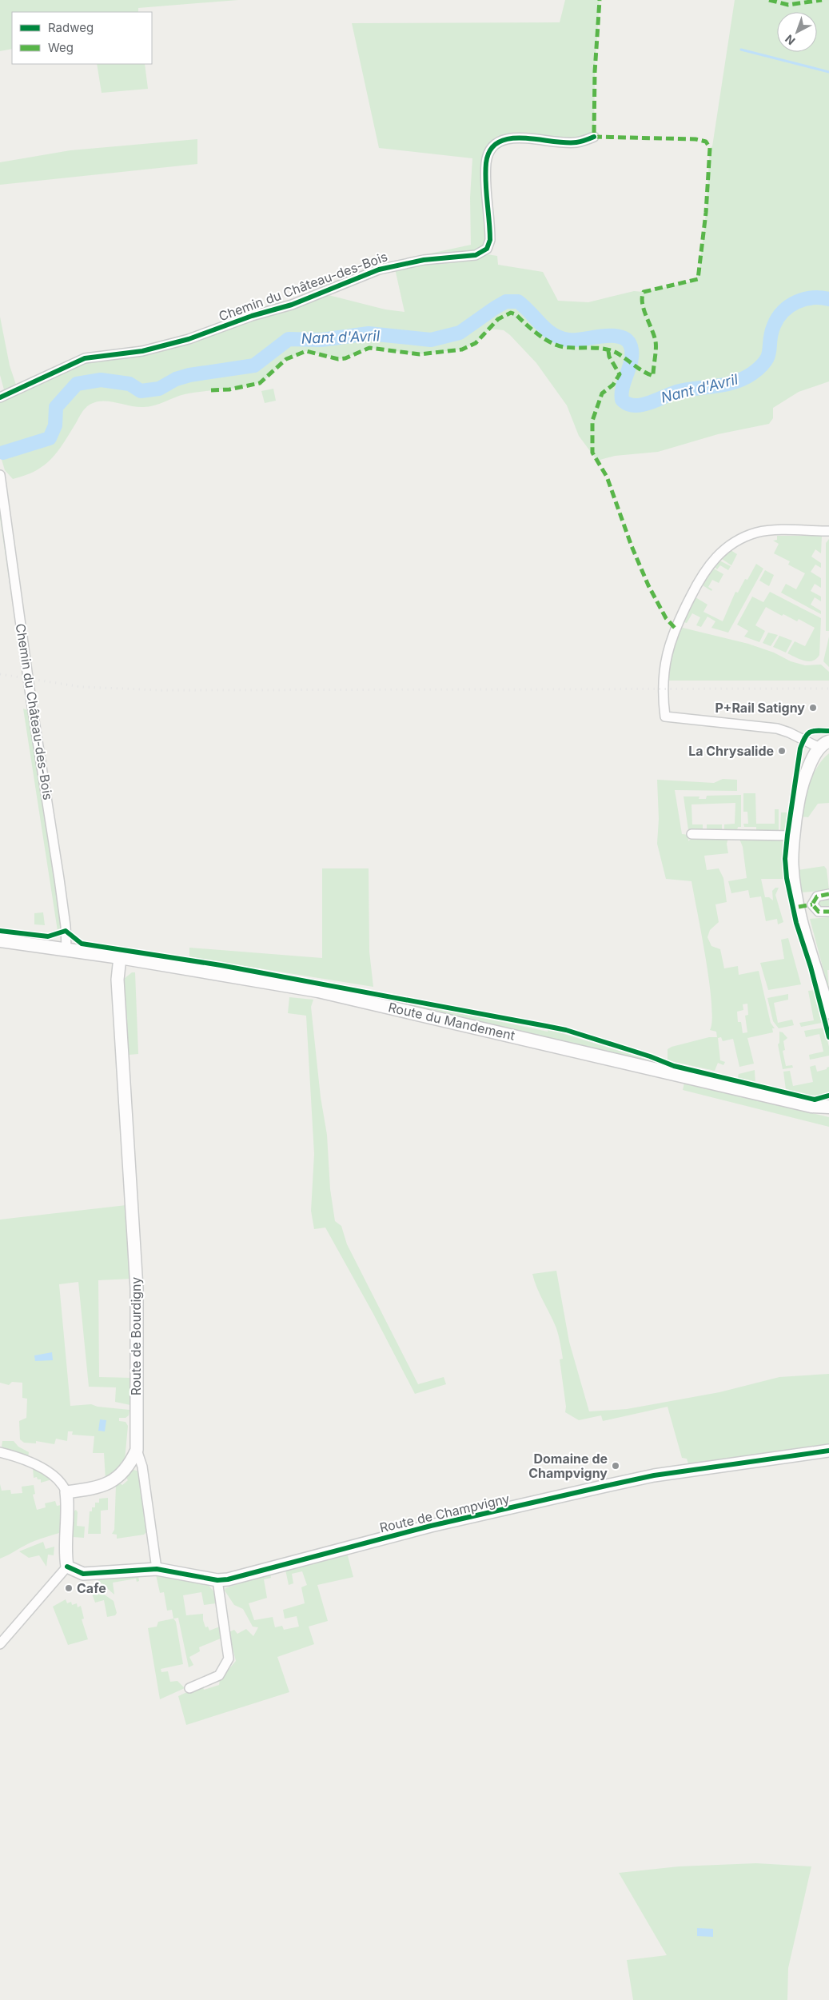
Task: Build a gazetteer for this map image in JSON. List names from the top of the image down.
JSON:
{
  "streets": {
    "main road": ["Route du Mandement"],
    "street": ["Chemin du Château-des-Bois", "Route de Bourdigny", "Route de Champvigny"]
  },
  "crossings": [
    ["Chemin du Château-des-Bois", "Route du Mandement"],
    ["Route du Mandement", "Route de Bourdigny"]
  ],
  "water": ["Nant d'Avril"],
  "places": [
    "P+Rail Satigny",
    "La Chrysalide",
    "Domaine de Champvigny",
    "Cafe"
  ],
  "legend": ["Radweg", "Weg"],
  "north": "bottom left"
}
